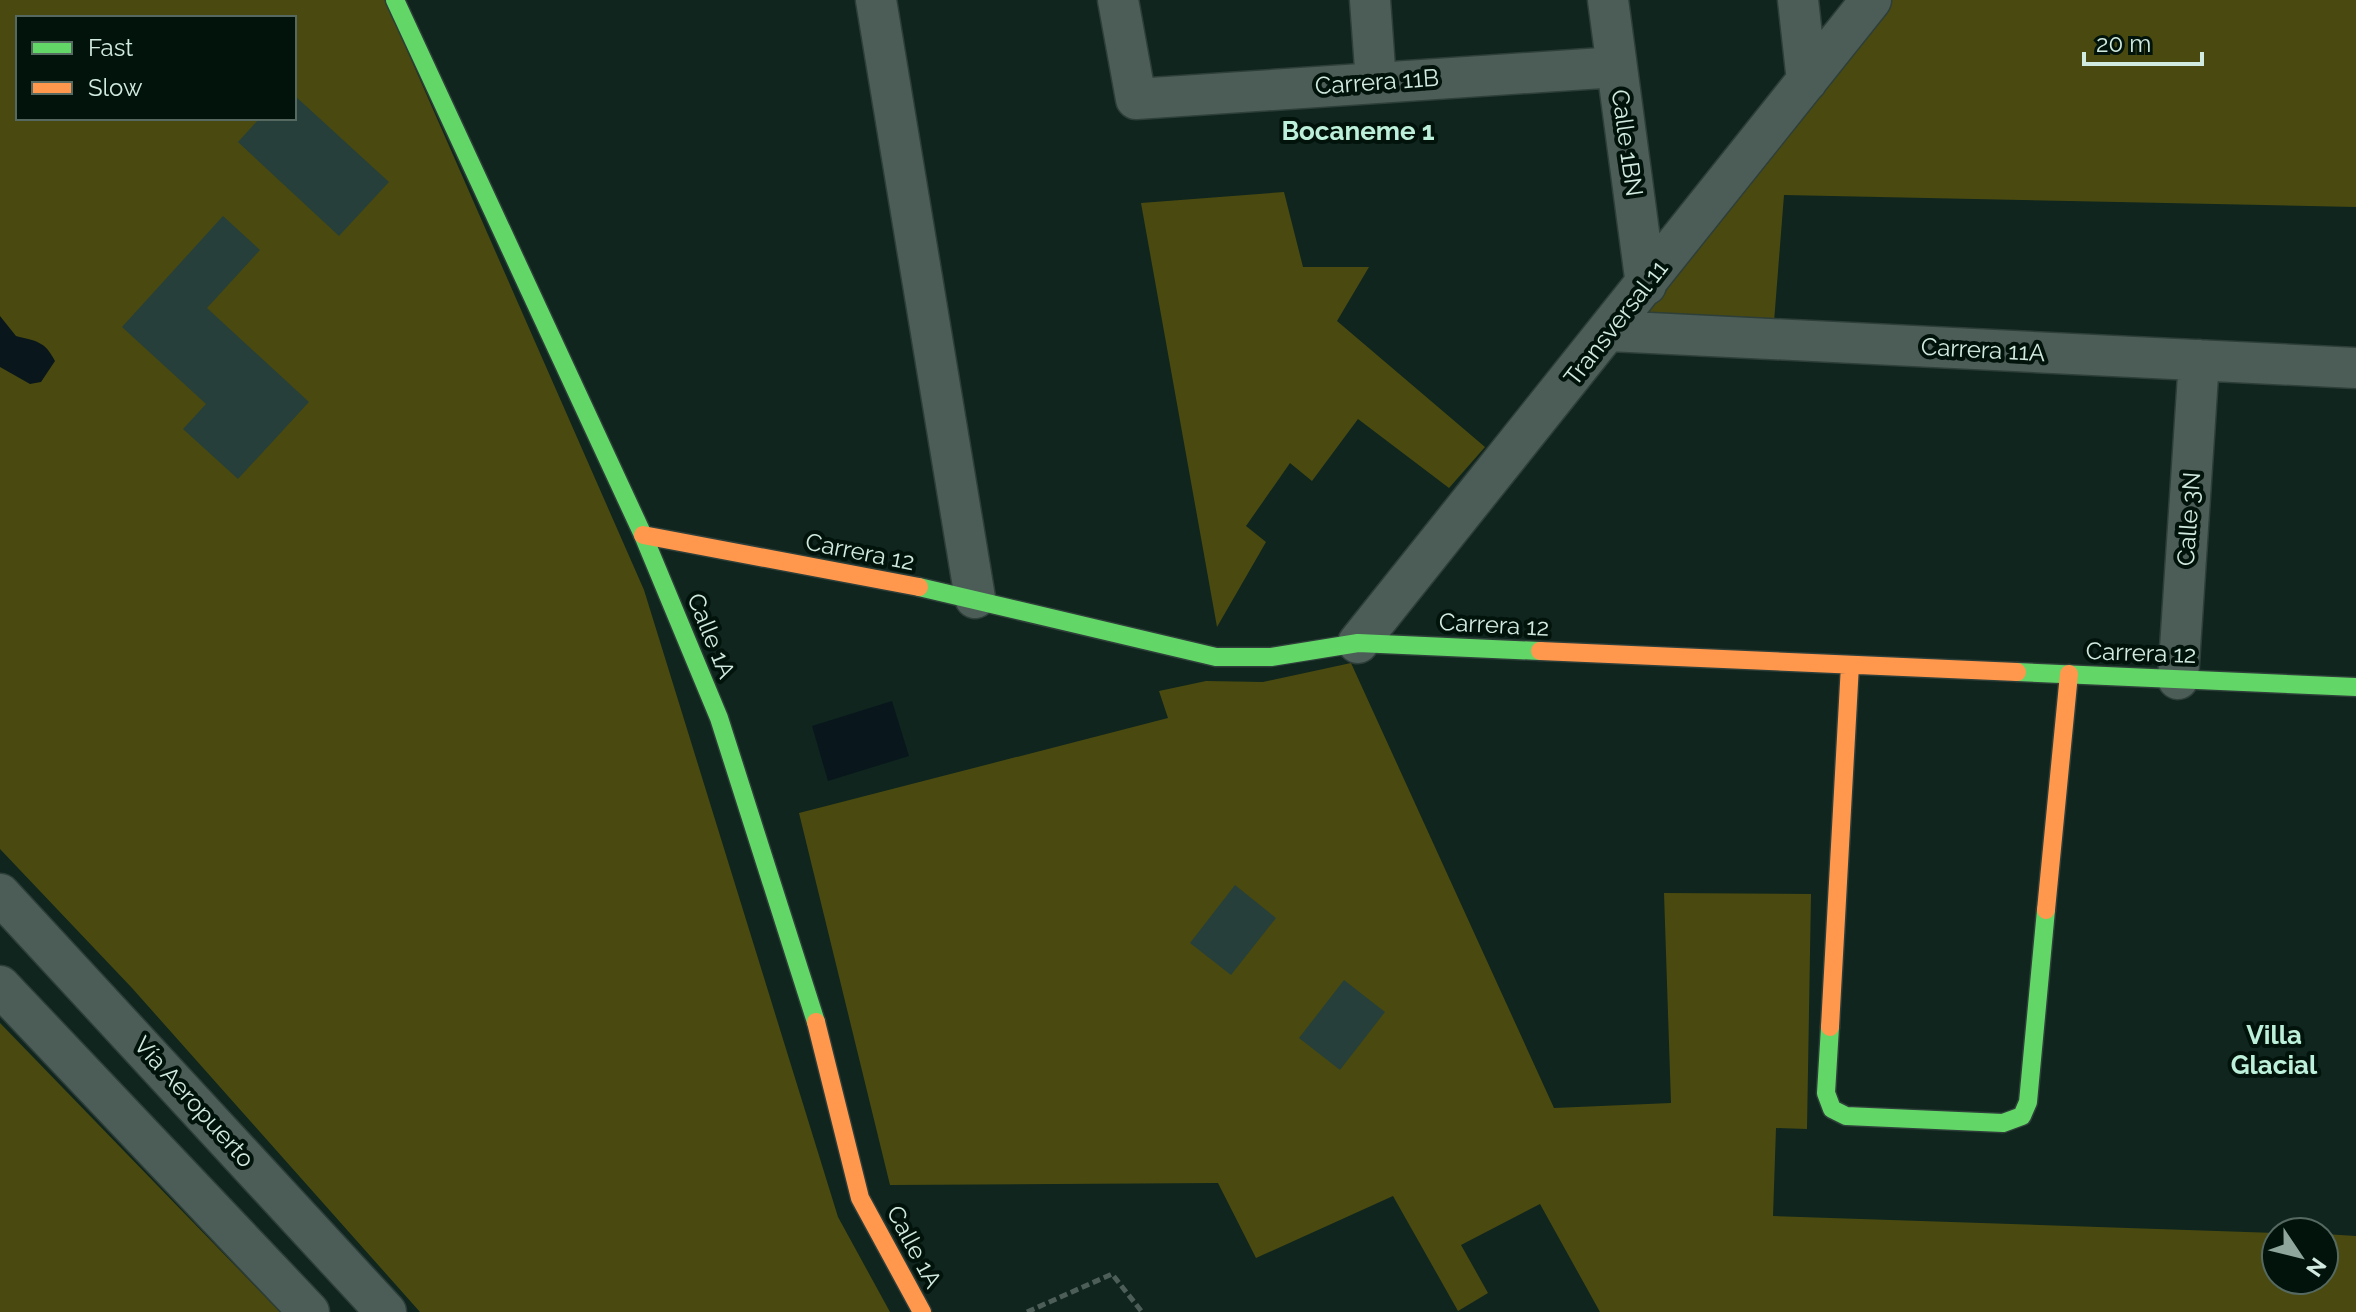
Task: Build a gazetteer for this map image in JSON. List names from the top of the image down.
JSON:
{
  "streets": {
    "street": [
      "Carrera 11B",
      "Calle 1BN",
      "Transversal 11",
      "Carrera 11A",
      "Calle 3N",
      "Carrera 12",
      "Calle 1A",
      "Vía Aeropuerto"
    ]
  },
  "crossings": [
    ["Carrera 11B", "Calle 1BN"],
    ["Calle 1BN", "Transversal 11"],
    ["Transversal 11", "Carrera 11A"],
    ["Transversal 11", "Carrera 12"],
    ["Carrera 11A", "Calle 3N"],
    ["Calle 3N", "Carrera 12"],
    ["Carrera 12", "Calle 1A"]
  ],
  "districts": ["Bocaneme 1", "Villa Glacial"],
  "legend": ["Fast", "Slow"],
  "scale_bar": "20 m",
  "north": "bottom right"
}
